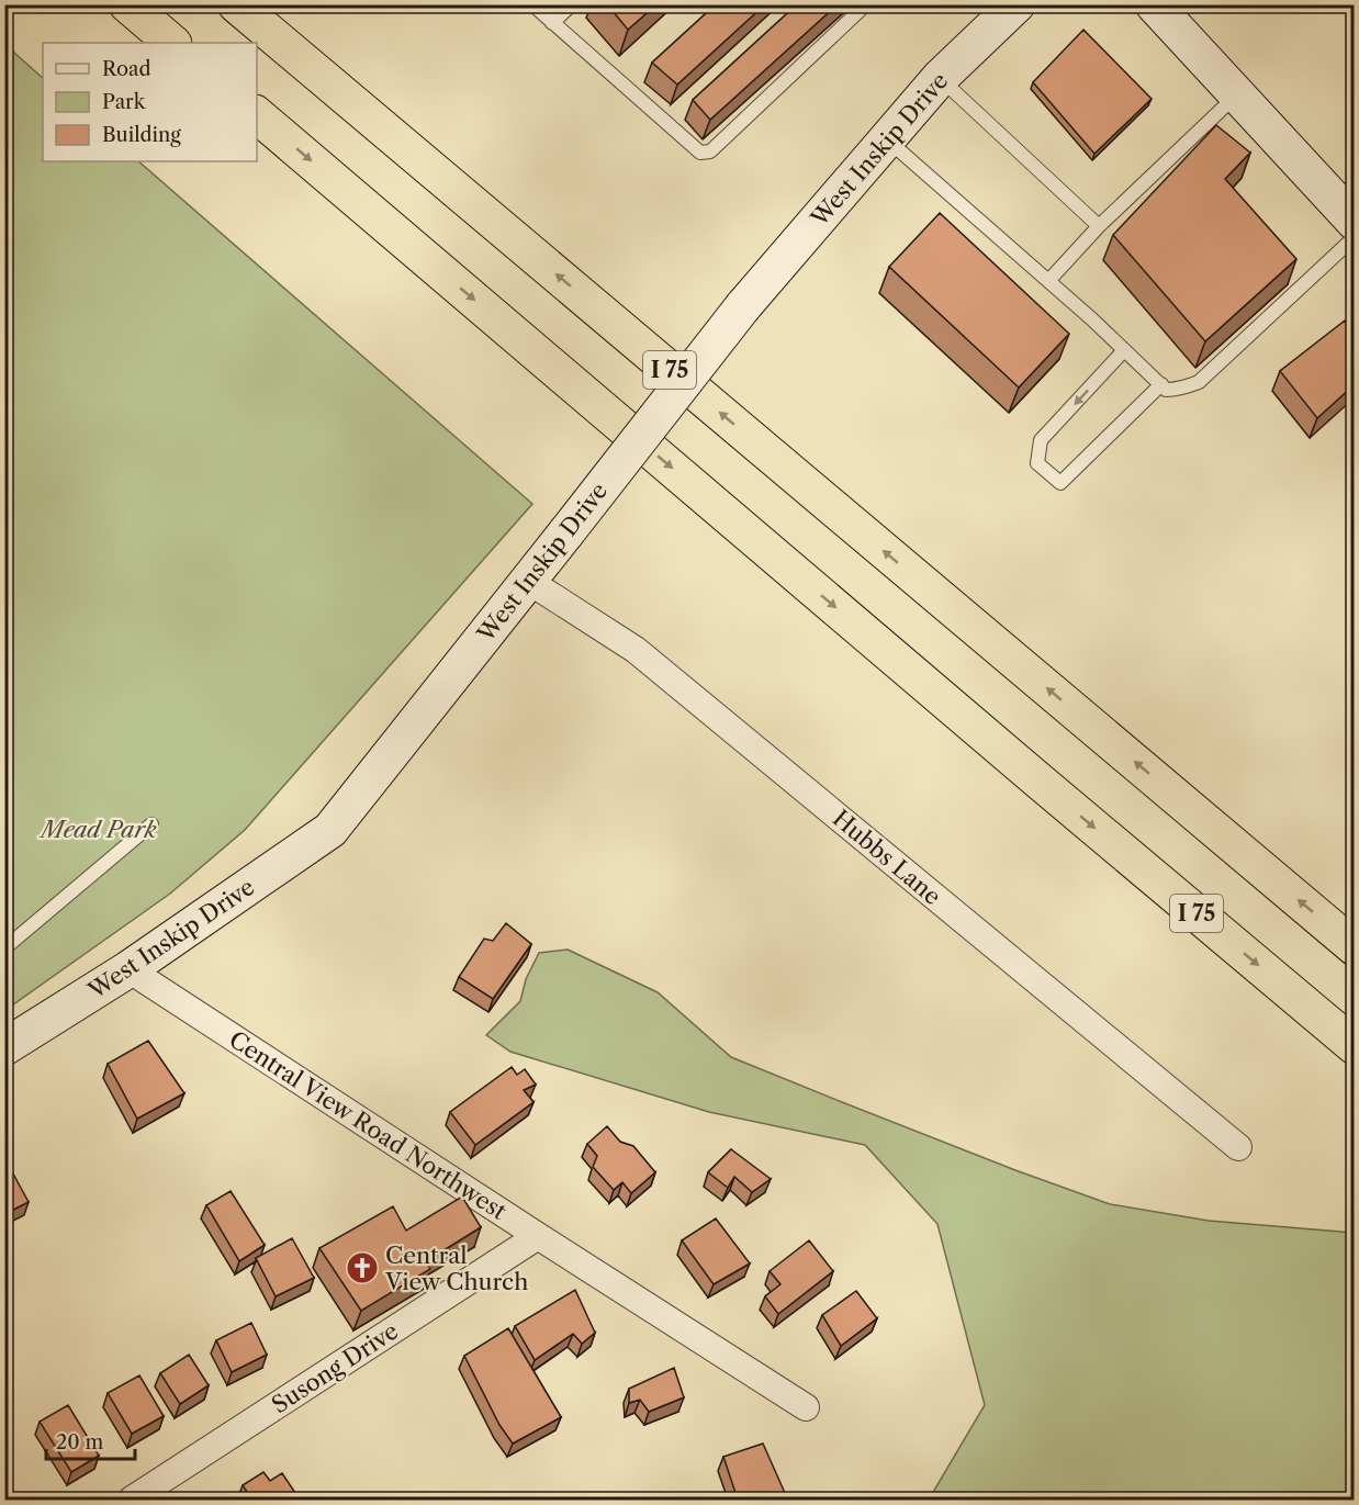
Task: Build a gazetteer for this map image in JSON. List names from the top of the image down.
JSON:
{
  "streets": {
    "highway": ["I 75"],
    "street": [
      "West Inskip Drive",
      "Hubbs Lane",
      "Central View Road Northwest",
      "Susong Drive"
    ]
  },
  "crossings": [
    ["West Inskip Drive", "Hubbs Lane"],
    ["West Inskip Drive", "Central View Road Northwest"],
    ["Central View Road Northwest", "Susong Drive"]
  ],
  "parks": ["Mead Park"],
  "places": {
    "church": ["Central View Church"]
  },
  "legend": ["Road", "Park", "Building"],
  "scale_bar": "20 m"
}
